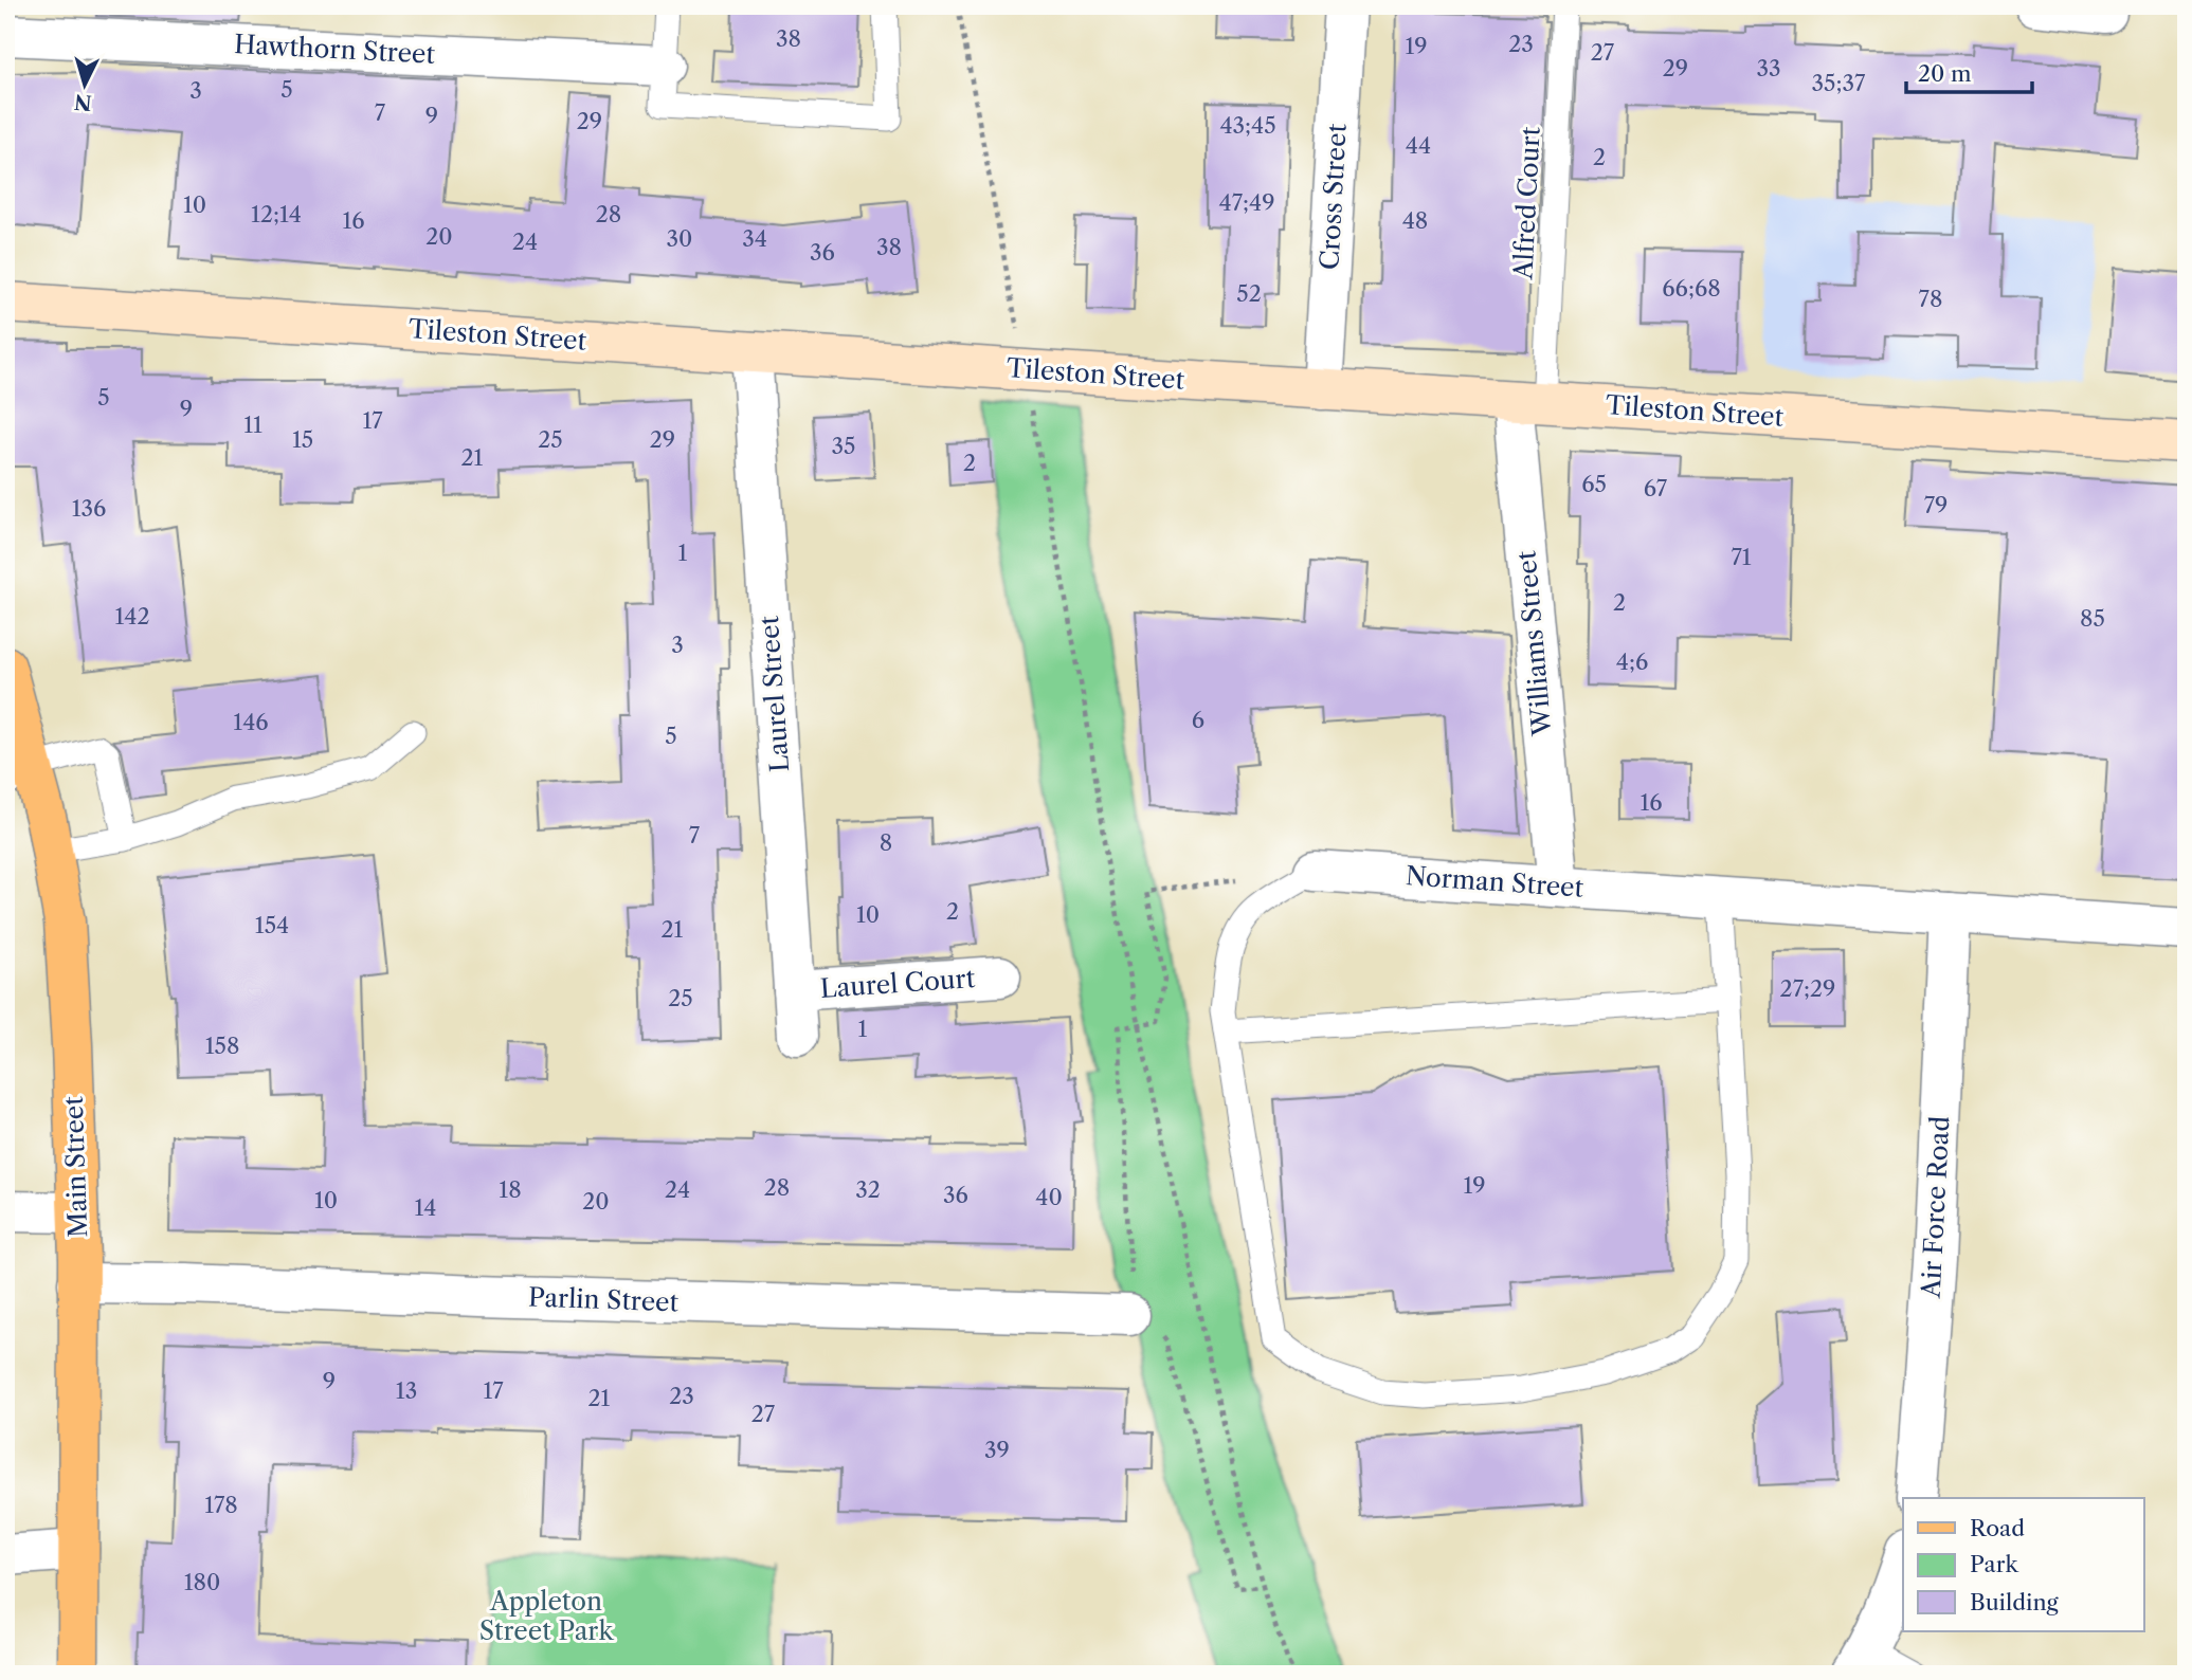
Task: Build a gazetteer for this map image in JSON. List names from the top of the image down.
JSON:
{
  "streets": {
    "main road": ["Tileston Street", "Main Street"],
    "street": [
      "Hawthorn Street",
      "Cross Street",
      "Williams Street",
      "Laurel Street",
      "Norman Street",
      "Laurel Court",
      "Air Force Road",
      "Parlin Street"
    ],
    "lane": ["Alfred Court"]
  },
  "crossings": [
    ["Cross Street", "Tileston Street"],
    ["Alfred Court", "Tileston Street"],
    ["Alfred Court", "Williams Street"],
    ["Tileston Street", "Williams Street"],
    ["Tileston Street", "Laurel Street"],
    ["Williams Street", "Norman Street"],
    ["Laurel Street", "Laurel Court"],
    ["Norman Street", "Air Force Road"],
    ["Main Street", "Parlin Street"]
  ],
  "parks": ["Appleton Street Park"],
  "house_numbers": [
    "38",
    "23",
    "19",
    "27",
    "29",
    "33",
    "35;37",
    "5",
    "3",
    "7",
    "9",
    "29",
    "43;45",
    "44",
    "2",
    "47;49",
    "10",
    "12;14",
    "28",
    "16",
    "48",
    "20",
    "30",
    "34",
    "24",
    "38",
    "36",
    "66;68",
    "52",
    "78",
    "5",
    "9",
    "17",
    "11",
    "15",
    "25",
    "29",
    "35",
    "21",
    "2",
    "65",
    "67",
    "79",
    "136",
    "1",
    "71",
    "2",
    "142",
    "85",
    "3",
    "4;6",
    "6",
    "146",
    "5",
    "16",
    "7",
    "8",
    "2",
    "10",
    "154",
    "21",
    "27;29",
    "25",
    "1",
    "158",
    "19",
    "28",
    "18",
    "24",
    "32",
    "36",
    "40",
    "10",
    "20",
    "14",
    "9",
    "13",
    "17",
    "23",
    "21",
    "27",
    "39",
    "178",
    "180"
  ],
  "legend": ["Road", "Park", "Building"],
  "scale_bar": "20 m",
  "north": "bottom"
}
